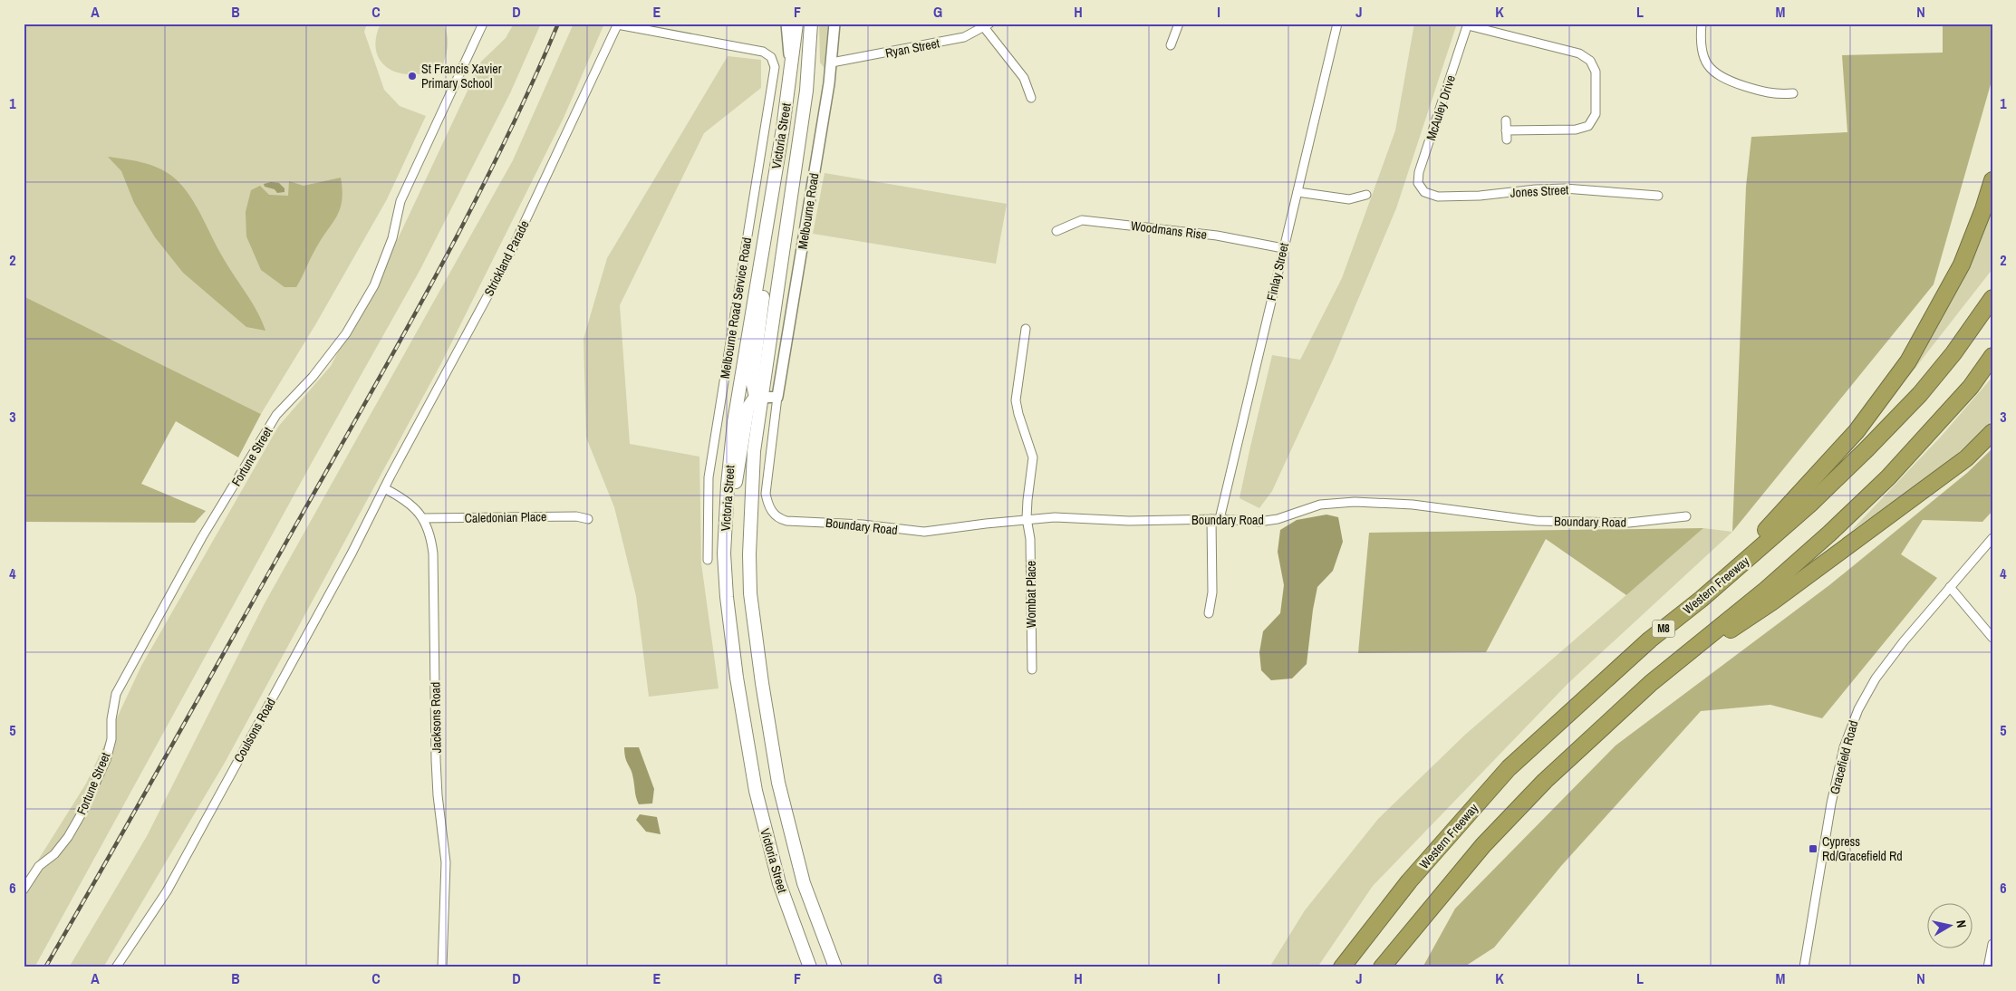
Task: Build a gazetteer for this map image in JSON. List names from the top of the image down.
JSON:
{
  "streets": {
    "highway": ["Western Freeway", "M8"],
    "main road": ["Victoria Street"],
    "street": [
      "Ryan Street",
      "McAuley Drive",
      "Jones Street",
      "Melbourne Road",
      "Woodmans Rise",
      "Strickland Parade",
      "Finlay Street",
      "Melbourne Road Service Road",
      "Fortune Street",
      "Caledonian Place",
      "Boundary Road",
      "Wombat Place",
      "Jacksons Road",
      "Coulsons Road",
      "Gracefield Road"
    ]
  },
  "crossings": [
    ["Ryan Street", "Melbourne Road"],
    ["McAuley Drive", "Jones Street"],
    ["Melbourne Road", "Boundary Road"],
    ["Woodmans Rise", "Finlay Street"],
    ["Strickland Parade", "Melbourne Road Service Road"],
    ["Strickland Parade", "Jacksons Road"],
    ["Strickland Parade", "Coulsons Road"],
    ["Finlay Street", "Boundary Road"],
    ["Caledonian Place", "Jacksons Road"],
    ["Boundary Road", "Wombat Place"],
    ["Jacksons Road", "Coulsons Road"]
  ],
  "places": {
    "other": ["St Francis Xavier Primary School"],
    "transit": ["Cypress Rd/Gracefield Rd"]
  },
  "north": "right",
  "grid": {
    "columns": [
      "A",
      "B",
      "C",
      "D",
      "E",
      "F",
      "G",
      "H",
      "I",
      "J",
      "K",
      "L",
      "M",
      "N"
    ],
    "rows": [
      "1",
      "2",
      "3",
      "4",
      "5",
      "6"
    ]
  }
}
